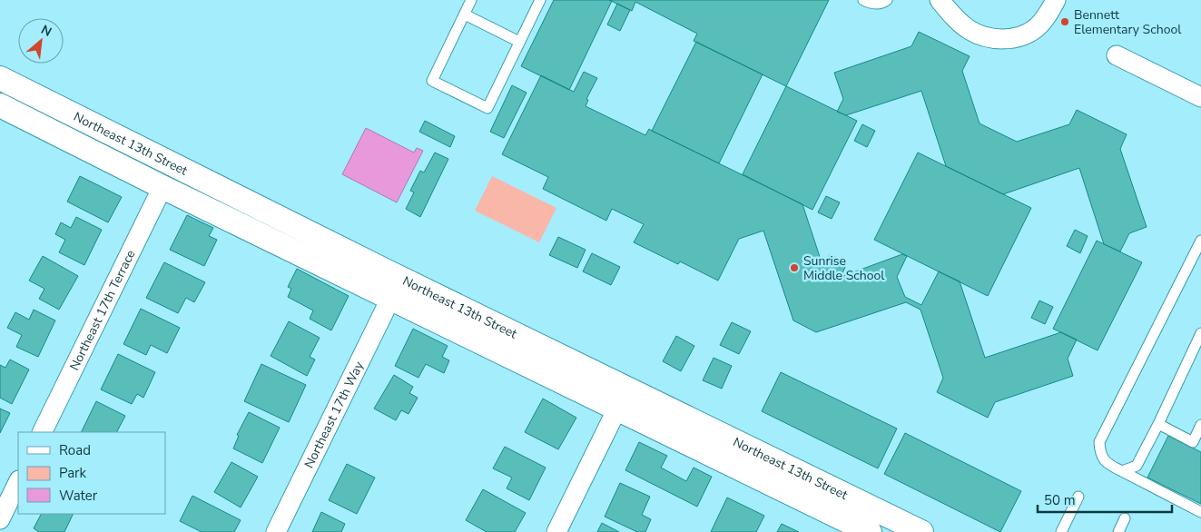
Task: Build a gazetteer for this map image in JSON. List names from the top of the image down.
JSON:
{
  "streets": {
    "street": ["Northeast 13th Street", "Northeast 17th Terrace", "Northeast 17th Way"]
  },
  "crossings": [
    ["Northeast 13th Street", "Northeast 17th Terrace"],
    ["Northeast 13th Street", "Northeast 17th Way"]
  ],
  "places": ["Bennett Elementary School", "Sunrise Middle School"],
  "legend": ["Road", "Park", "Water"],
  "scale_bar": "50 m",
  "north": "top right"
}
